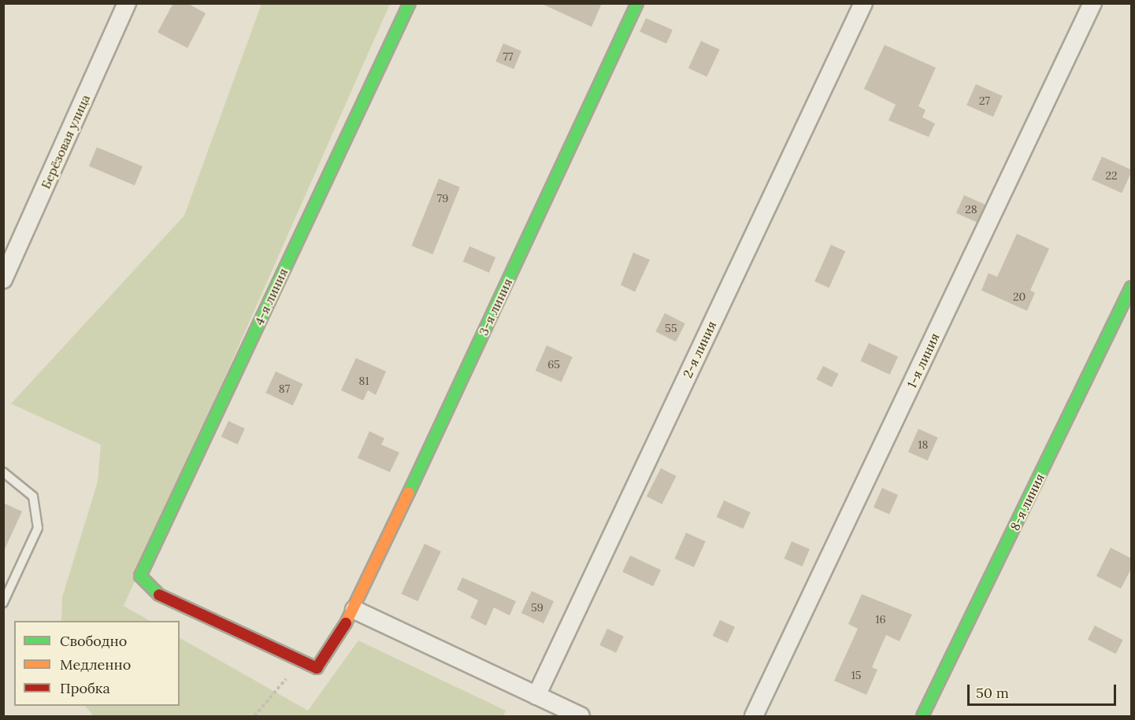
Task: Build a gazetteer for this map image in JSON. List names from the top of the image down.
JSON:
{
  "streets": {
    "street": [
      "Берёзовая улица",
      "4-я линия",
      "3-я линия",
      "2-я линия",
      "1-я линия",
      "8-я линия"
    ]
  },
  "crossings": [
    ["4-я линия", "3-я линия"]
  ],
  "house_numbers": [
    "77",
    "27",
    "22",
    "79",
    "28",
    "20",
    "55",
    "65",
    "81",
    "87",
    "18",
    "59",
    "16",
    "15"
  ],
  "legend": ["Свободно", "Медленно", "Пробка"],
  "scale_bar": "50 m"
}
